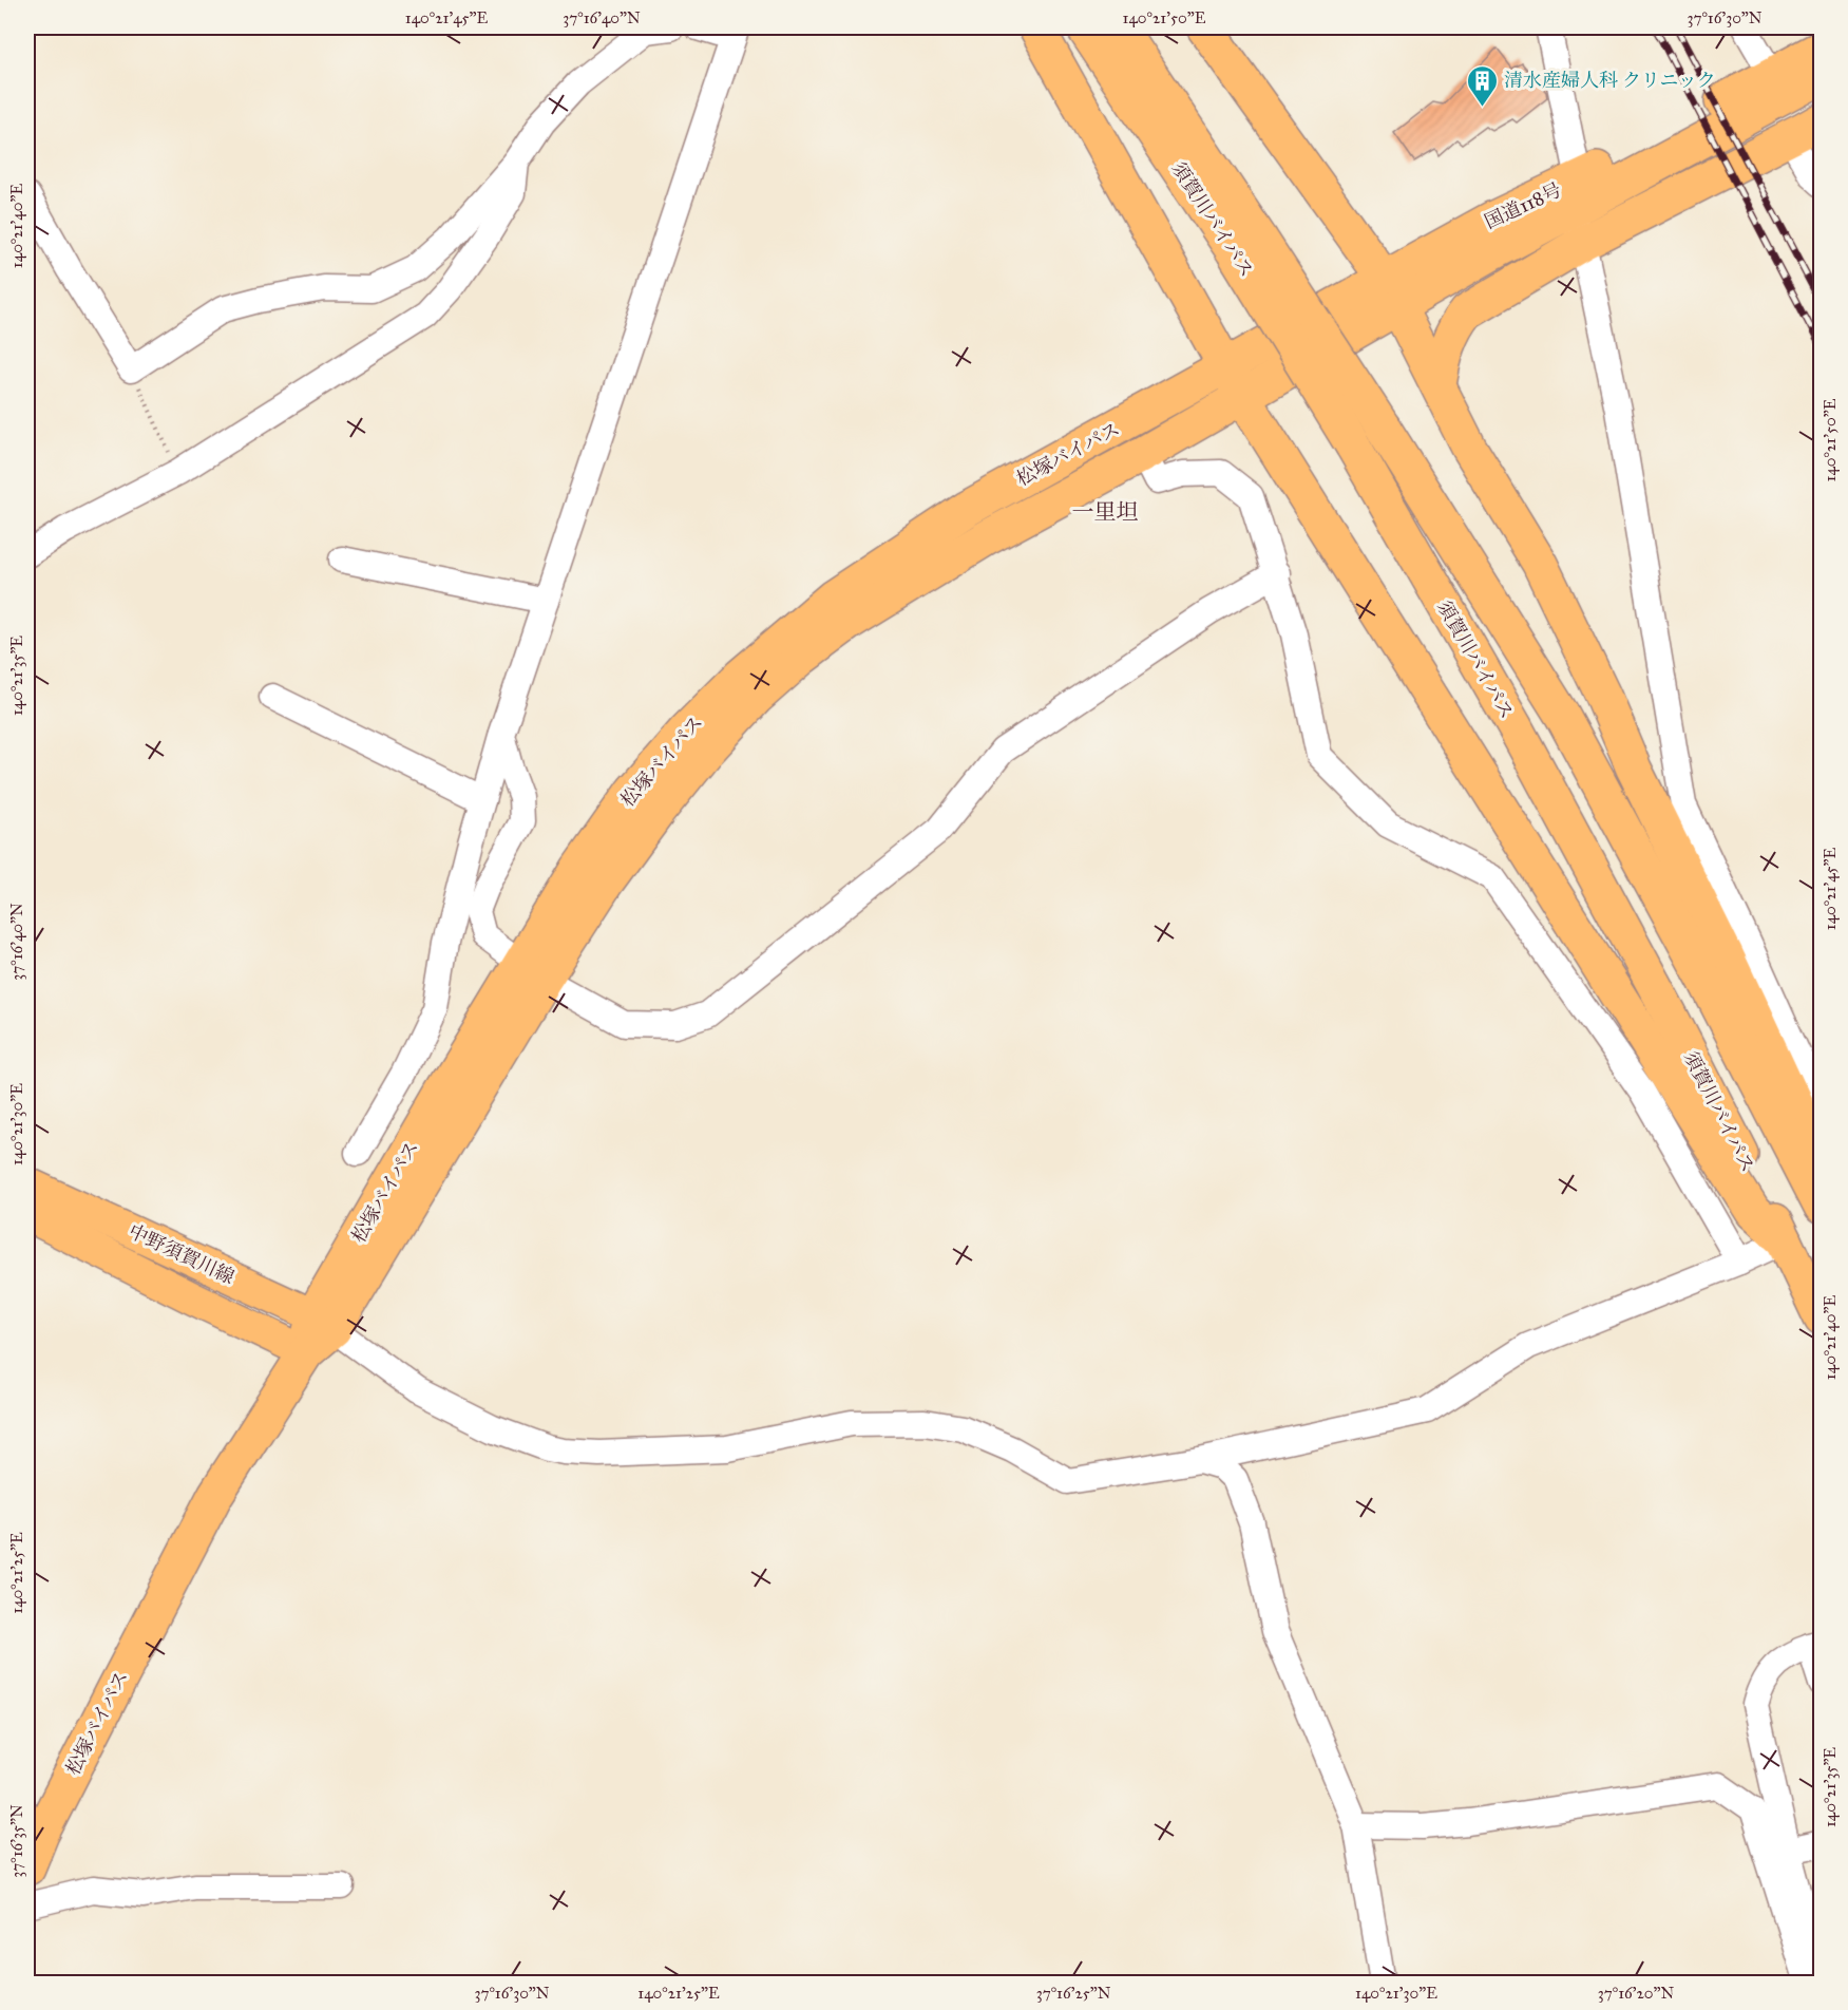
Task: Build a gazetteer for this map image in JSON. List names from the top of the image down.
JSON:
{
  "streets": {
    "highway": ["国道118号", "須賀川バイパス", "松塚バイパス"],
    "main road": ["中野須賀川線"]
  },
  "crossings": [
    ["国道118号", "松塚バイパス"],
    ["松塚バイパス", "中野須賀川線"]
  ],
  "districts": ["一里坦"],
  "places": {
    "building": ["清水産婦人科 クリニック"]
  },
  "coordinates": [
    "140°21'45\"E",
    "37°16'40\"N",
    "140°21'50\"E",
    "37°16'30\"N",
    "140°21'40\"E",
    "140°21'35\"E",
    "140°21'30\"E",
    "140°21'25\"E",
    "37°16'35\"N",
    "37°16'25\"N",
    "37°16'20\"N"
  ]
}
